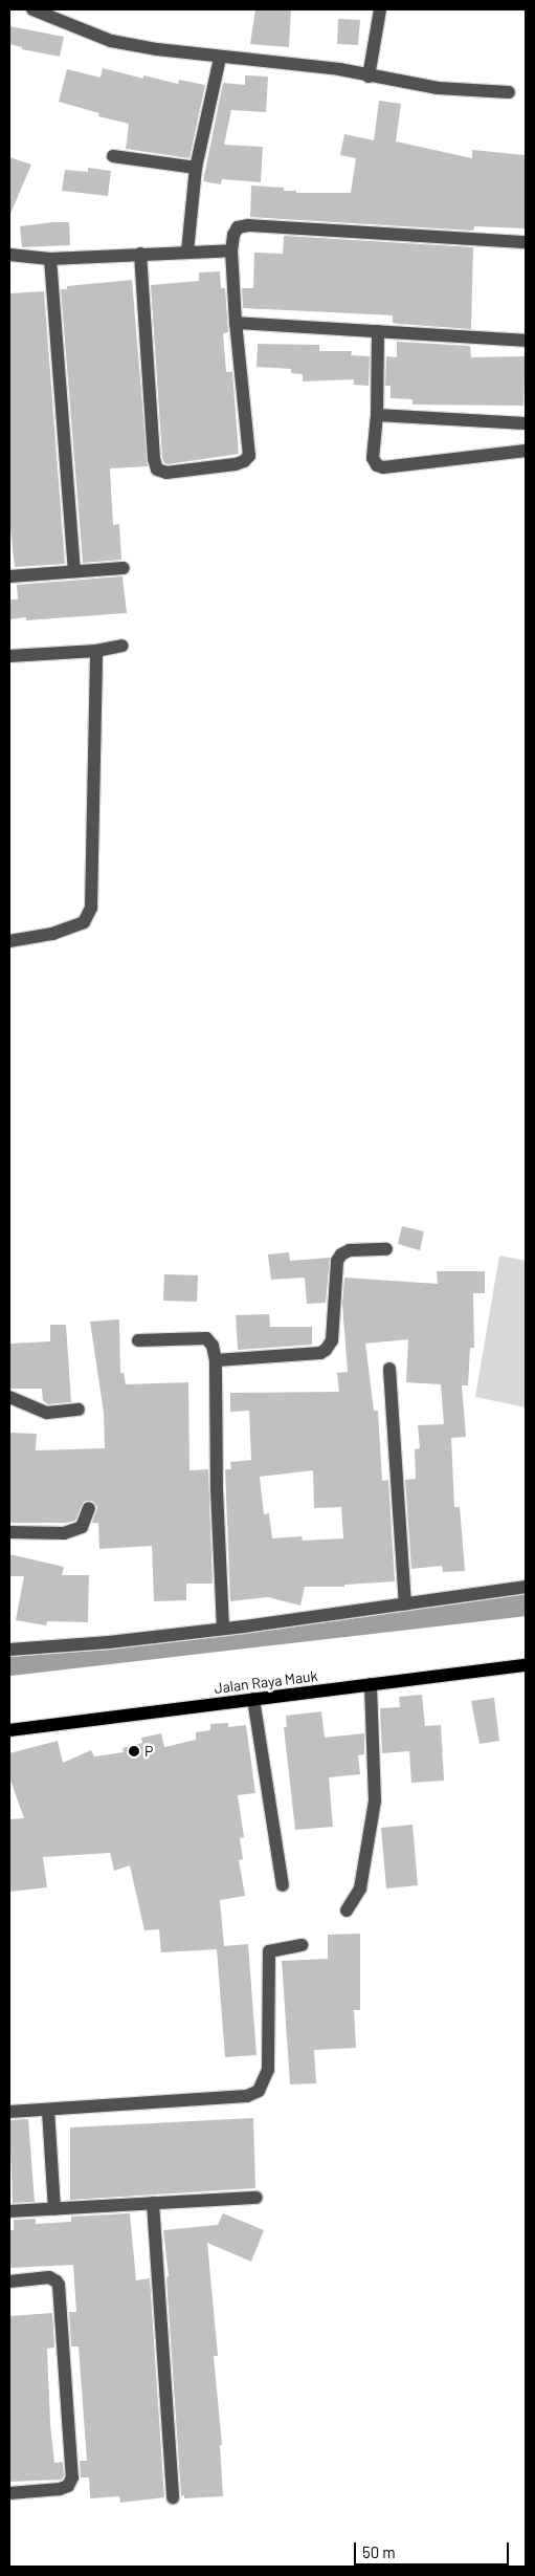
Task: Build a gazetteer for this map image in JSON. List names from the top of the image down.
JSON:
{
  "streets": {
    "main road": ["Jalan Raya Mauk"]
  },
  "places": ["P"],
  "scale_bar": "50 m"
}
